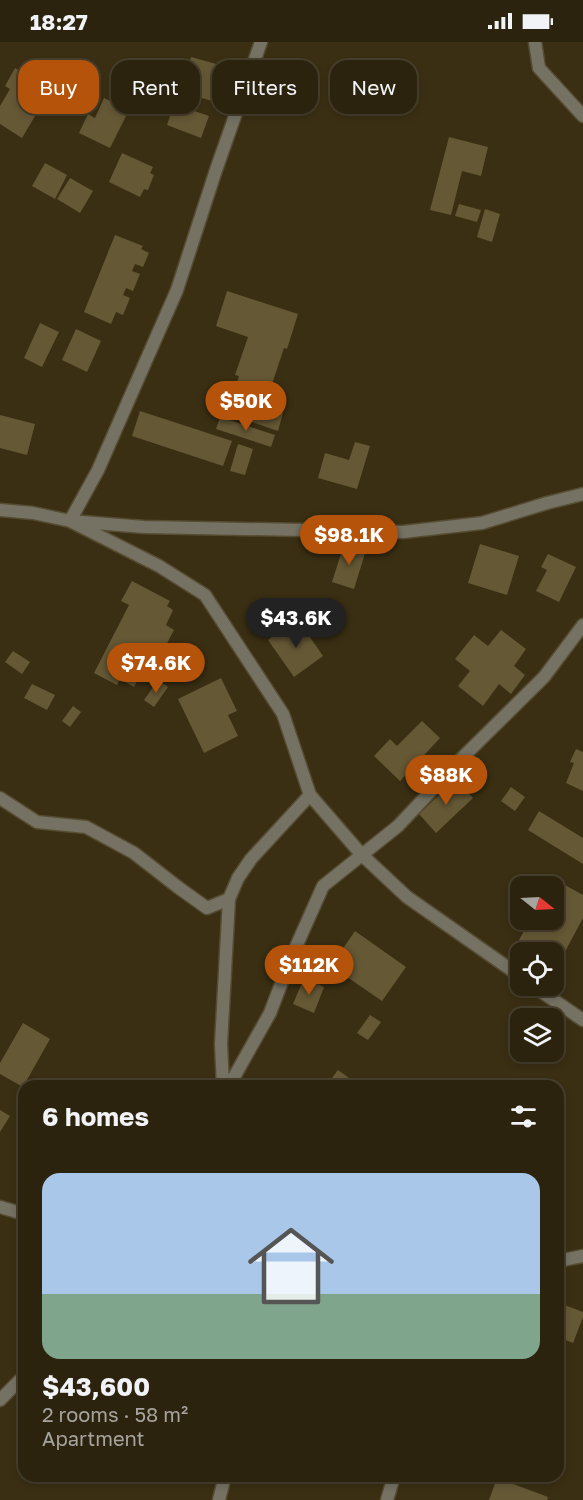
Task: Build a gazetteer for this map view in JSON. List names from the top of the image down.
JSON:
{
  "north": "right",
  "page": {
    "status": "18:27",
    "chip": [
      "Buy",
      "Rent",
      "Filters",
      "New"
    ],
    "price": [
      "$50K",
      "$98.1K",
      "$43.6K",
      "$74.6K",
      "$88K",
      "$112K"
    ],
    "heading": "6 homes",
    "list": [
      {
        "name": "$43,600",
        "note": "2 rooms · 58 m² · Apartment"
      }
    ]
  }
}
